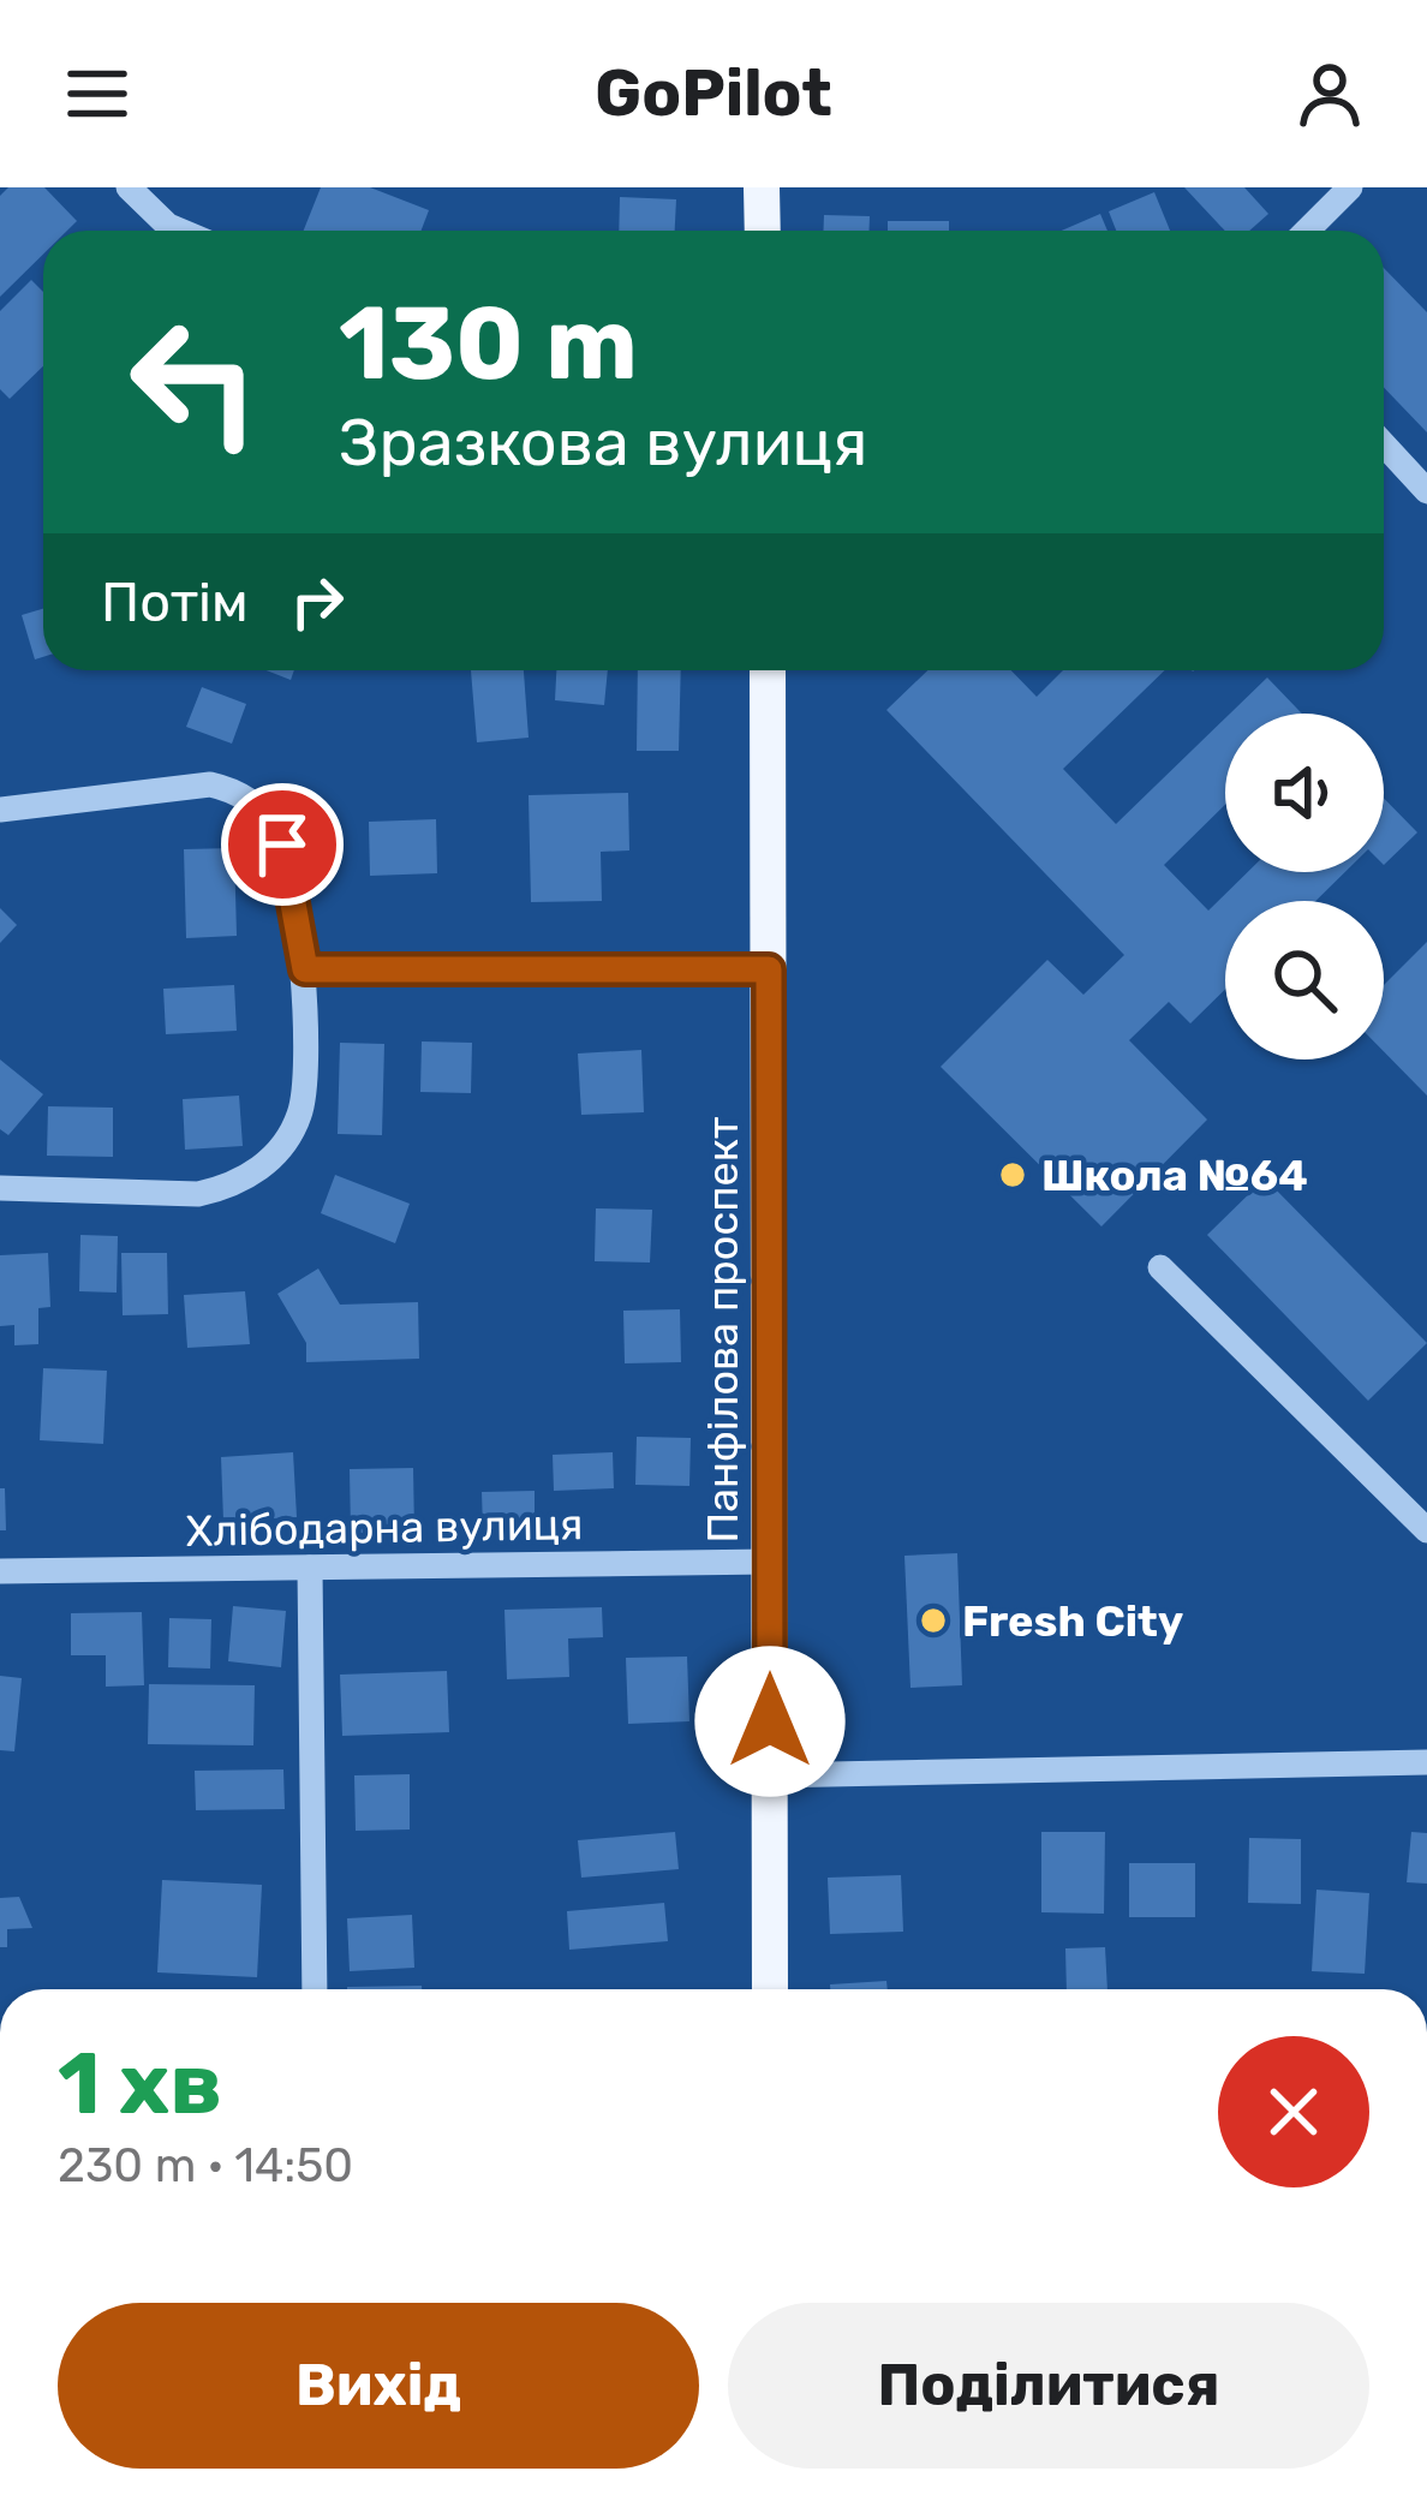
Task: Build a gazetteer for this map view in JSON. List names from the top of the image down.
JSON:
{
  "streets": {
    "main road": ["Панфілова проспект"],
    "street": ["Хлібодарна вулиця"]
  },
  "crossings": [
    ["Панфілова проспект", "Хлібодарна вулиця"]
  ],
  "places": ["Школа №64", "Fresh City"],
  "page": {
    "header": "GoPilot",
    "turn": ["130 m", "Зразкова вулиця"],
    "then": "Потім",
    "heading": ["1 хв", "230 m · 14:50"],
    "buttons": ["Вихід", "Поділитися"]
  }
}
